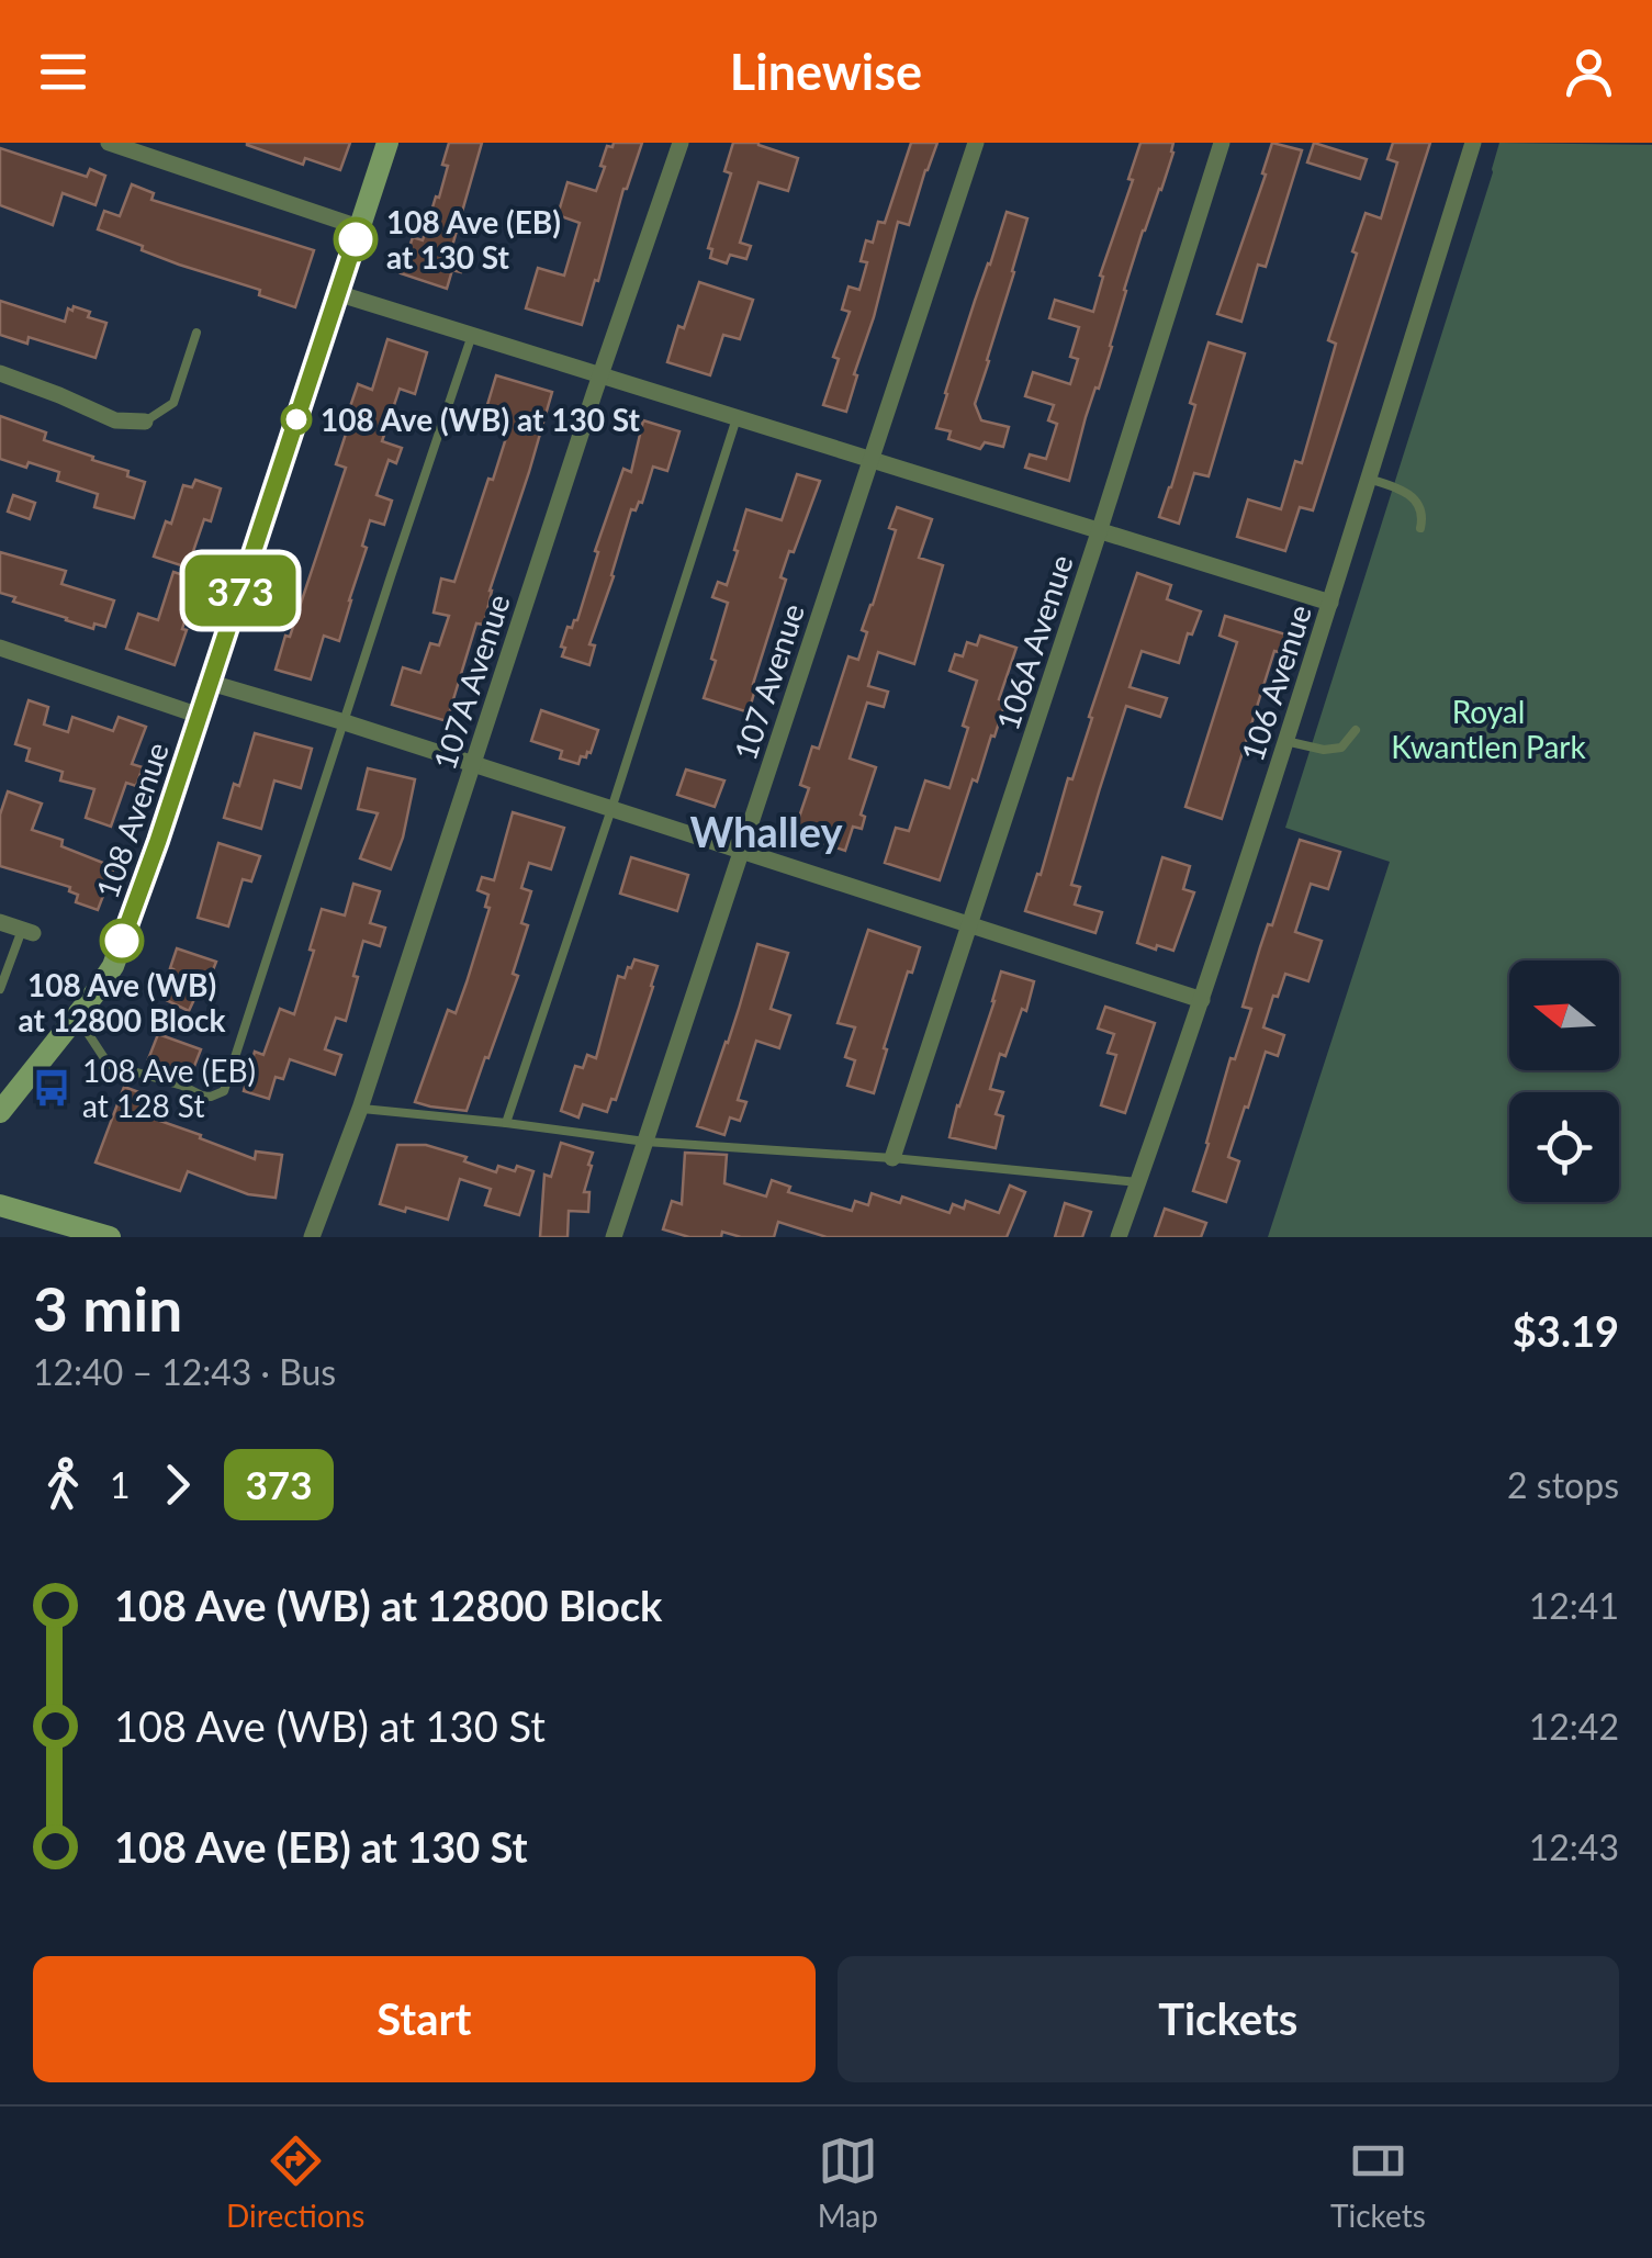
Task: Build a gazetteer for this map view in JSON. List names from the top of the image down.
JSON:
{
  "streets": {
    "main road": ["108 Avenue"],
    "street": [
      "106A Avenue",
      "107A Avenue",
      "107 Avenue",
      "106 Avenue"
    ]
  },
  "districts": ["Whalley"],
  "parks": ["Royal Kwantlen Park"],
  "places": {
    "other": ["108 Ave (EB) at 130 St", "108 Ave (WB) at 130 St", "108 Ave (WB) at 12800 Block"],
    "bus stop": ["108 Ave (EB) at 128 St"]
  },
  "lines": ["bus line 373"],
  "north": "left",
  "page": {
    "header": "Linewise",
    "on_map": "373",
    "heading": ["3 min", "12:40 – 12:43 · Bus", "$3.19"],
    "legs": ["1", "373", "2 stops"],
    "list": [
      {
        "name": "108 Ave (WB) at 12800 Block",
        "value": "12:41"
      },
      {
        "name": "108 Ave (WB) at 130 St",
        "value": "12:42"
      },
      {
        "name": "108 Ave (EB) at 130 St",
        "value": "12:43"
      }
    ],
    "buttons": ["Start", "Tickets"],
    "tabs": ["Directions", "Map", "Tickets"]
  }
}
